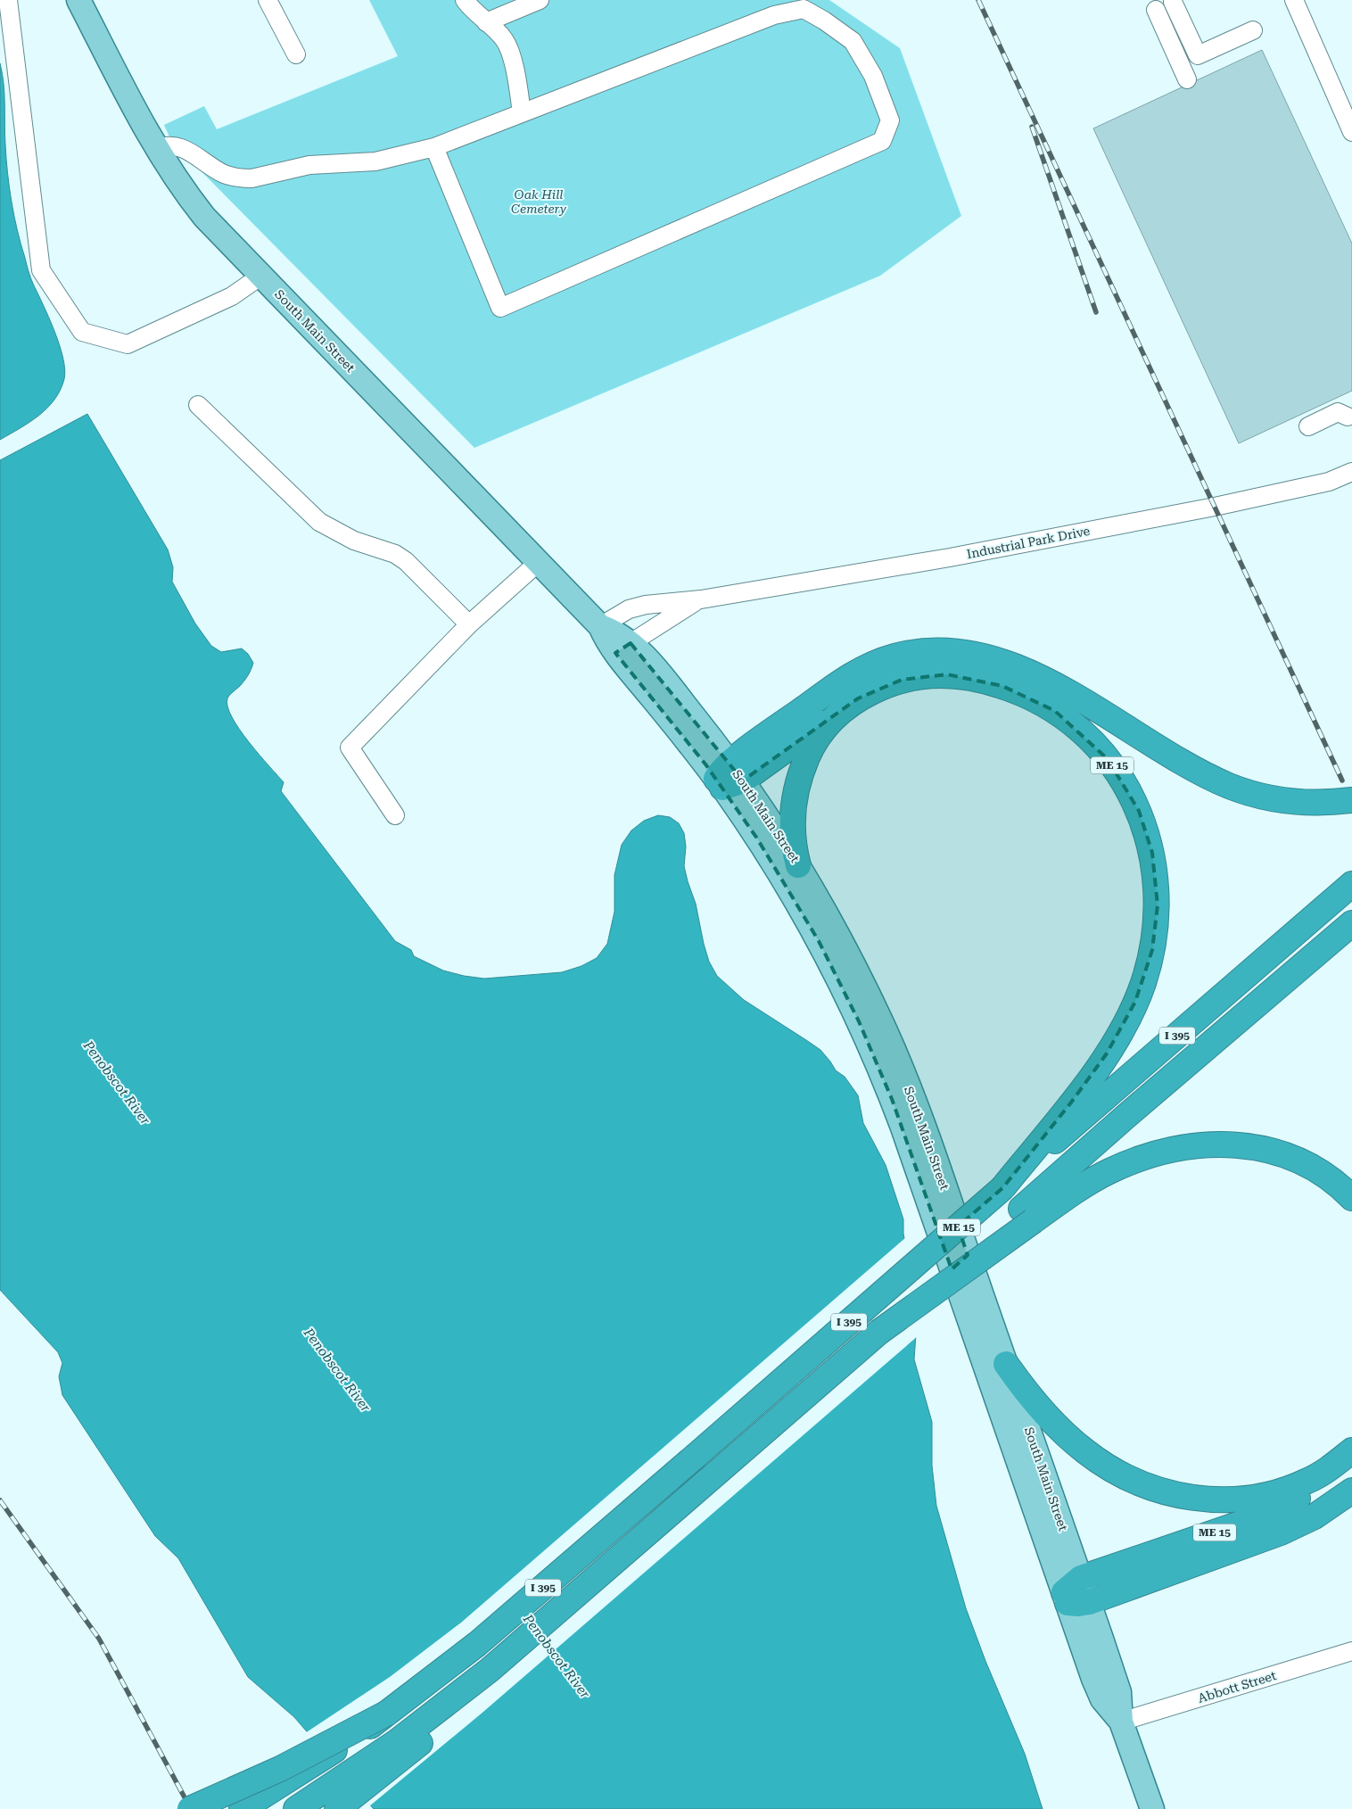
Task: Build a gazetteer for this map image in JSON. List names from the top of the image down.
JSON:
{
  "streets": {
    "highway": ["ME 15", "I 395"],
    "main road": ["South Main Street"],
    "street": ["Industrial Park Drive", "Abbott Street"]
  },
  "crossings": [
    ["South Main Street", "Industrial Park Drive"],
    ["South Main Street", "ME 15"],
    ["South Main Street", "Abbott Street"],
    ["ME 15", "I 395"]
  ],
  "water": ["Penobscot River"],
  "parks": ["Oak Hill Cemetery"]
}
